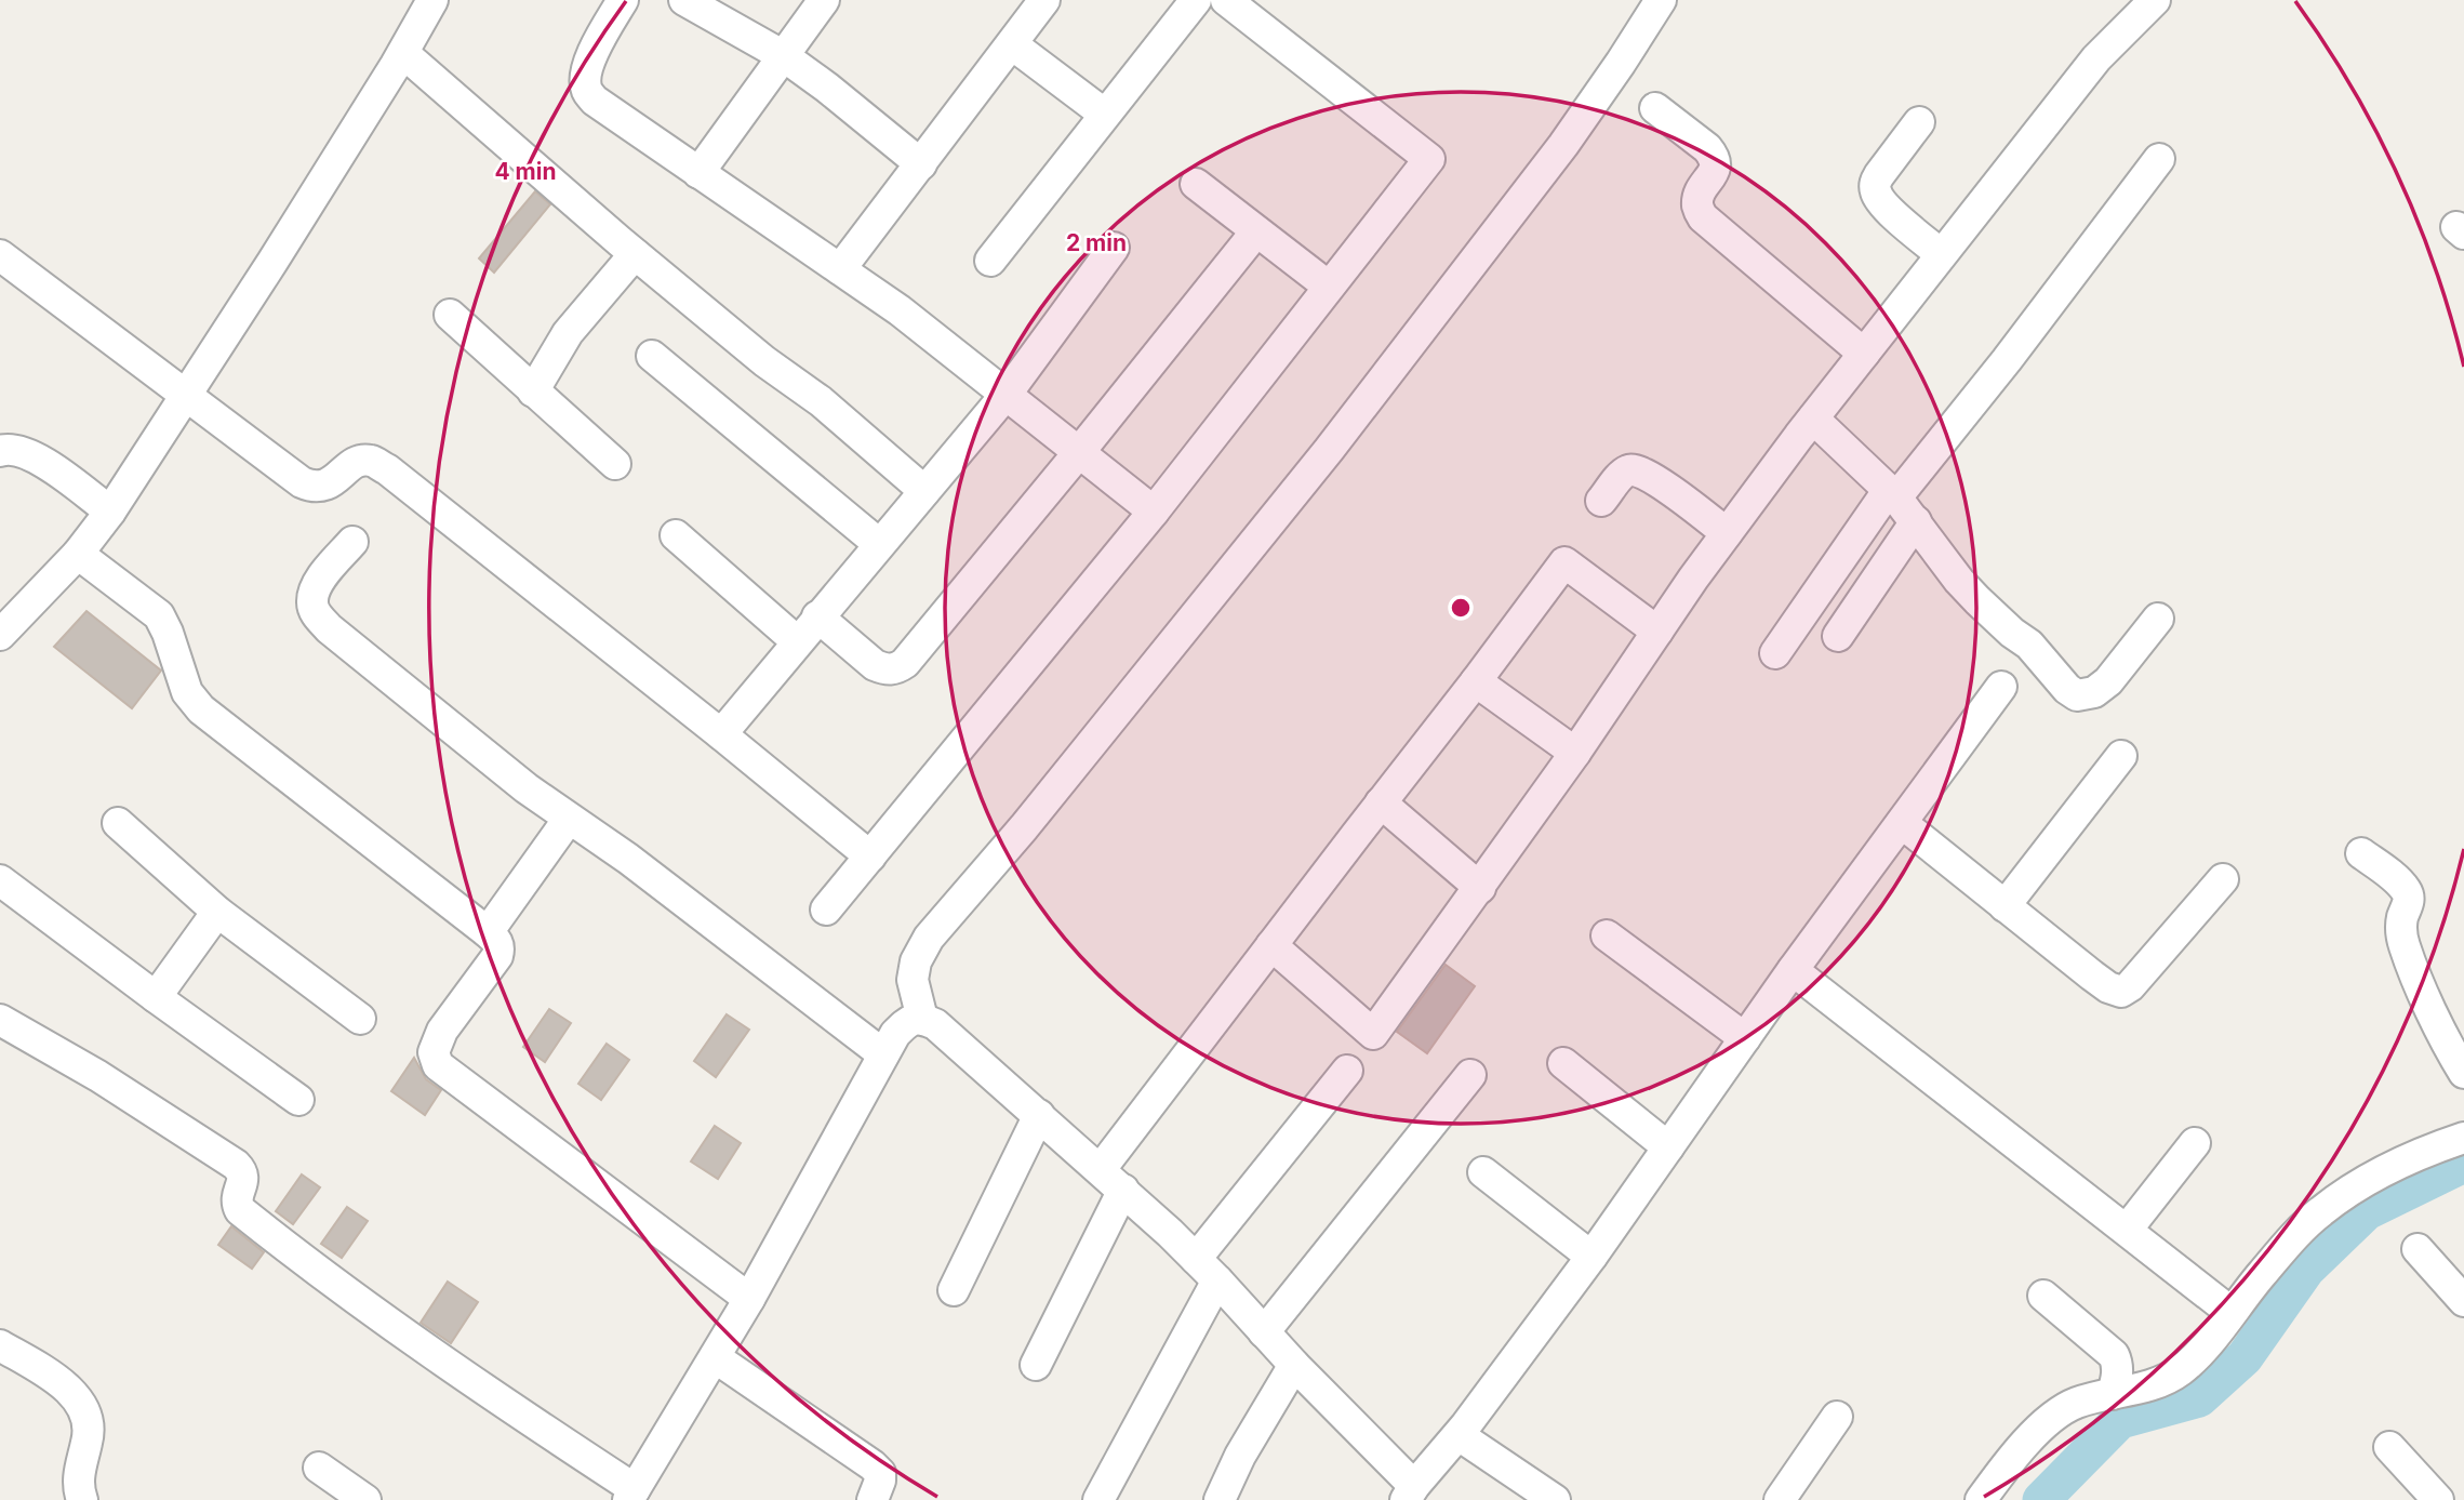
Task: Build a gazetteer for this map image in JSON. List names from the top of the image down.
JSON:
{
  "rings": ["4 min", "2 min"]
}
